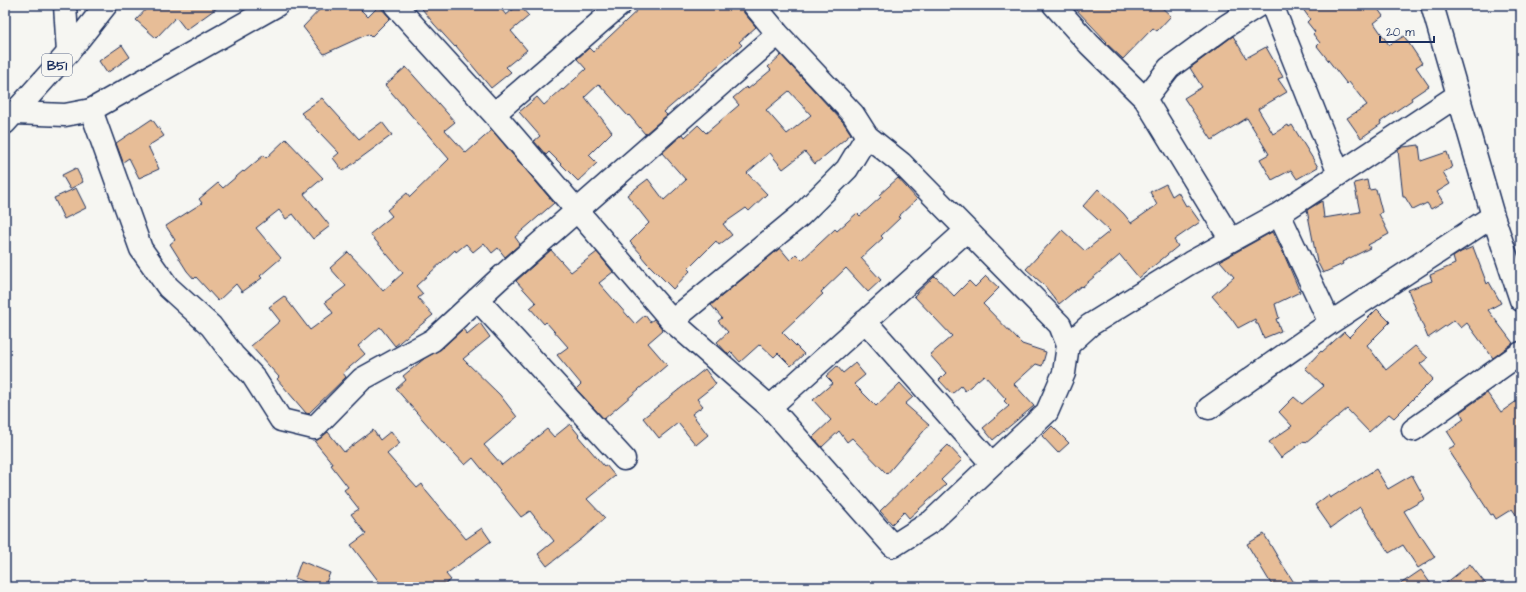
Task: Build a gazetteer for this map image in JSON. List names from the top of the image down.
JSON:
{
  "streets": {
    "main road": ["B51"]
  },
  "scale_bar": "20 m"
}
